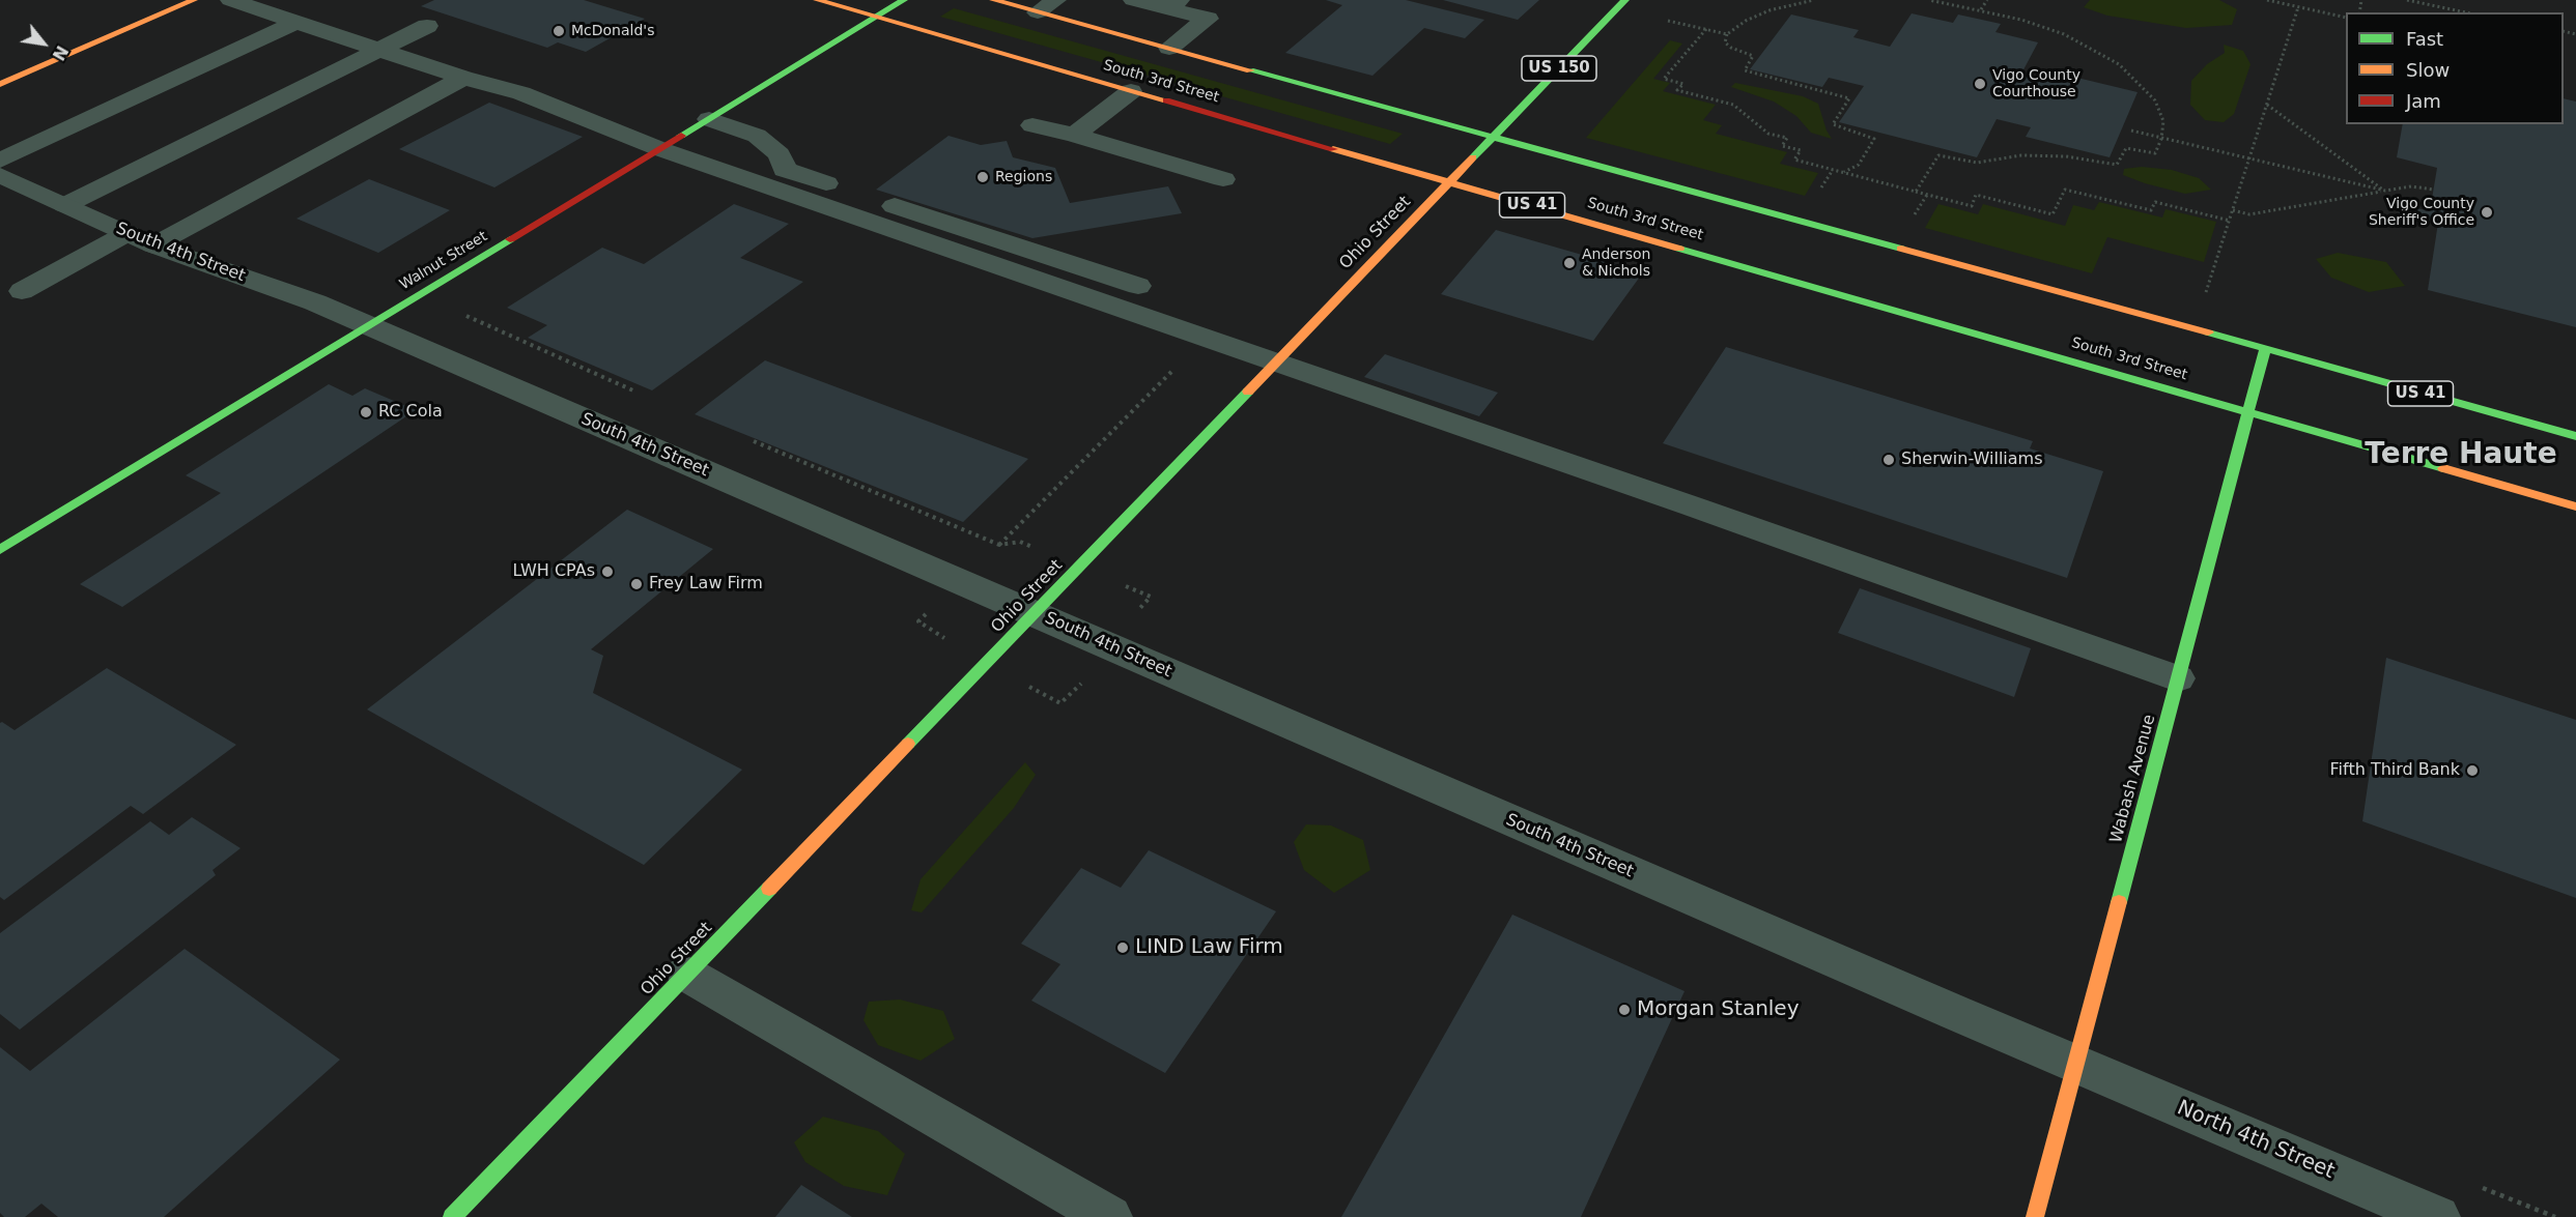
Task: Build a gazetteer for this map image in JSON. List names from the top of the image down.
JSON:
{
  "streets": {
    "main road": [
      "US 150",
      "South 3rd Street",
      "US 41",
      "Ohio Street",
      "Walnut Street",
      "Wabash Avenue"
    ],
    "street": ["South 4th Street", "North 4th Street"]
  },
  "crossings": [
    ["South 3rd Street", "US 41"],
    ["South 3rd Street", "Ohio Street"],
    ["South 3rd Street", "Walnut Street"],
    ["South 3rd Street", "Wabash Avenue"],
    ["US 41", "Wabash Avenue"],
    ["Ohio Street", "South 4th Street"],
    ["South 4th Street", "Walnut Street"],
    ["South 4th Street", "Wabash Avenue"],
    ["South 4th Street", "North 4th Street"],
    ["Wabash Avenue", "North 4th Street"]
  ],
  "districts": ["Terre Haute"],
  "places": [
    "McDonald's",
    "Vigo County Courthouse",
    "Regions",
    "Vigo County Sheriff's Office",
    "Anderson & Nichols",
    "RC Cola",
    "Sherwin-Williams",
    "LWH CPAs",
    "Frey Law Firm",
    "Fifth Third Bank",
    "LIND Law Firm",
    "Morgan Stanley"
  ],
  "legend": ["Fast", "Slow", "Jam"],
  "north": "bottom right"
}
